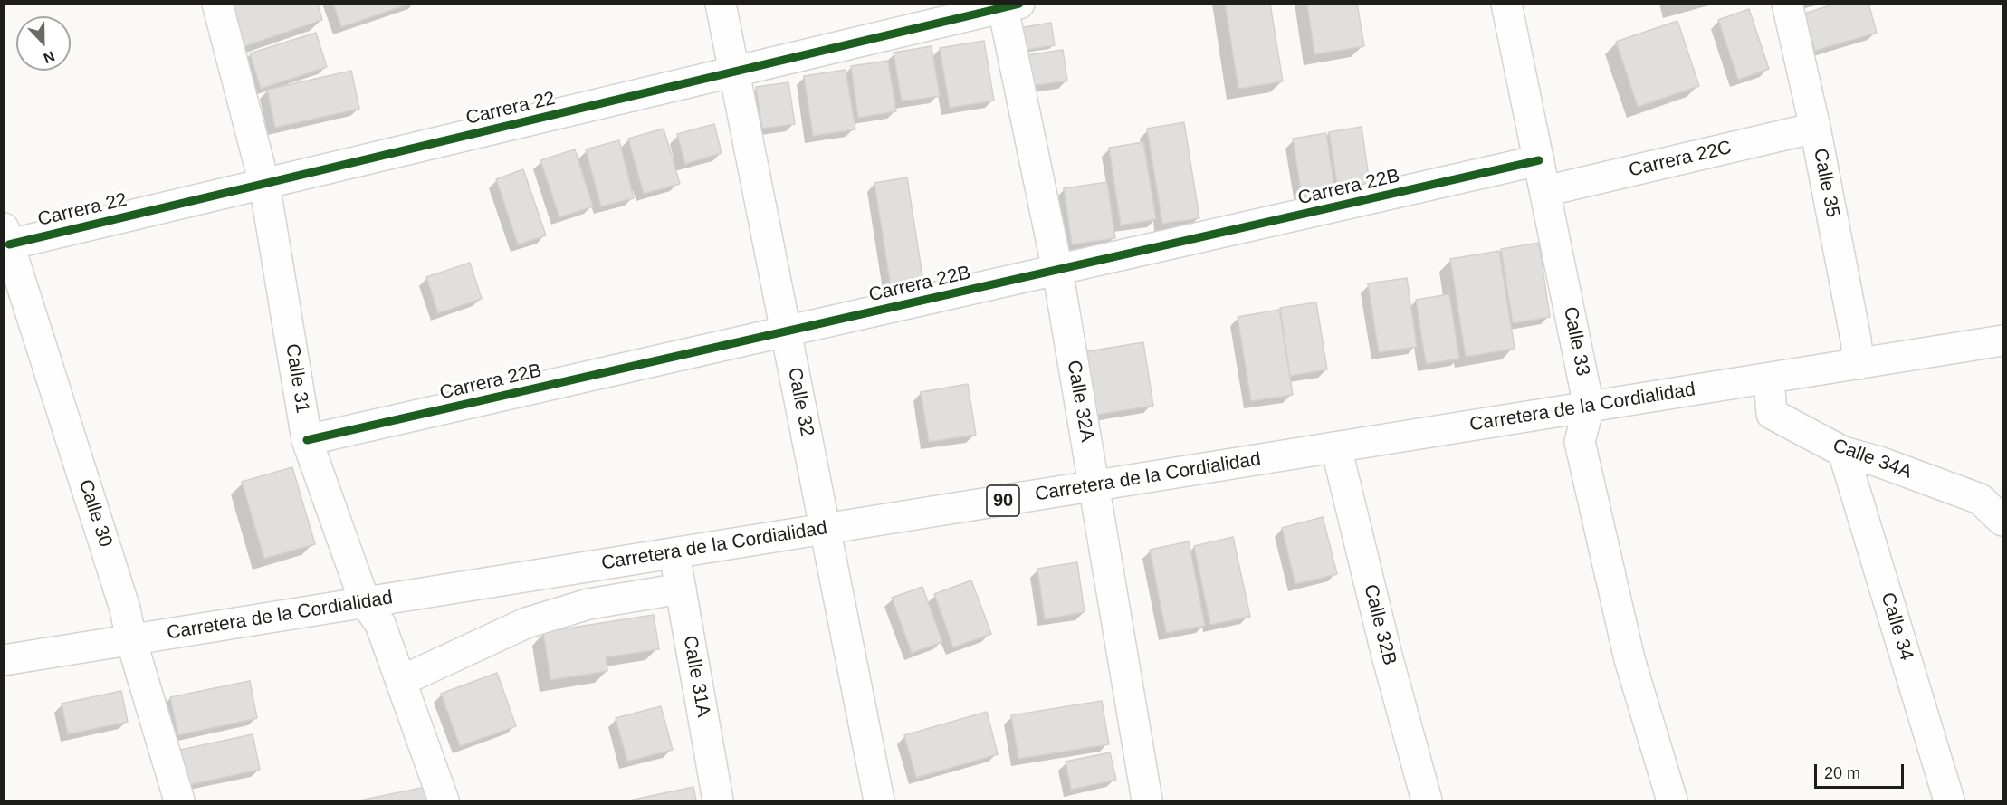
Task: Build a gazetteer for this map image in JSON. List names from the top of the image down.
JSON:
{
  "streets": {
    "main road": [
      "Carrera 22",
      "Carrera 22C",
      "Calle 35",
      "Carrera 22B",
      "Calle 33",
      "Calle 31",
      "Calle 32A",
      "Calle 32",
      "Carretera de la Cordialidad",
      "Calle 34A",
      "90",
      "Calle 30",
      "Calle 32B",
      "Calle 34",
      "Calle 31A"
    ]
  },
  "crossings": [
    ["Carrera 22", "Calle 31"],
    ["Carrera 22", "Calle 32A"],
    ["Carrera 22", "Calle 32"],
    ["Carrera 22", "Calle 30"],
    ["Carrera 22C", "Calle 35"],
    ["Carrera 22C", "Calle 33"],
    ["Calle 35", "Carretera de la Cordialidad"],
    ["Carrera 22B", "Calle 33"],
    ["Carrera 22B", "Calle 31"],
    ["Carrera 22B", "Calle 32A"],
    ["Carrera 22B", "Calle 32"],
    ["Calle 33", "Carretera de la Cordialidad"],
    ["Calle 31", "Carretera de la Cordialidad"],
    ["Calle 32A", "Carretera de la Cordialidad"],
    ["Calle 32", "Carretera de la Cordialidad"],
    ["Carretera de la Cordialidad", "Calle 34A"],
    ["Carretera de la Cordialidad", "Calle 30"],
    ["Carretera de la Cordialidad", "Calle 32B"],
    ["Carretera de la Cordialidad", "Calle 31A"],
    ["Calle 34A", "Calle 34"]
  ],
  "scale_bar": "20 m",
  "north": "bottom"
}
